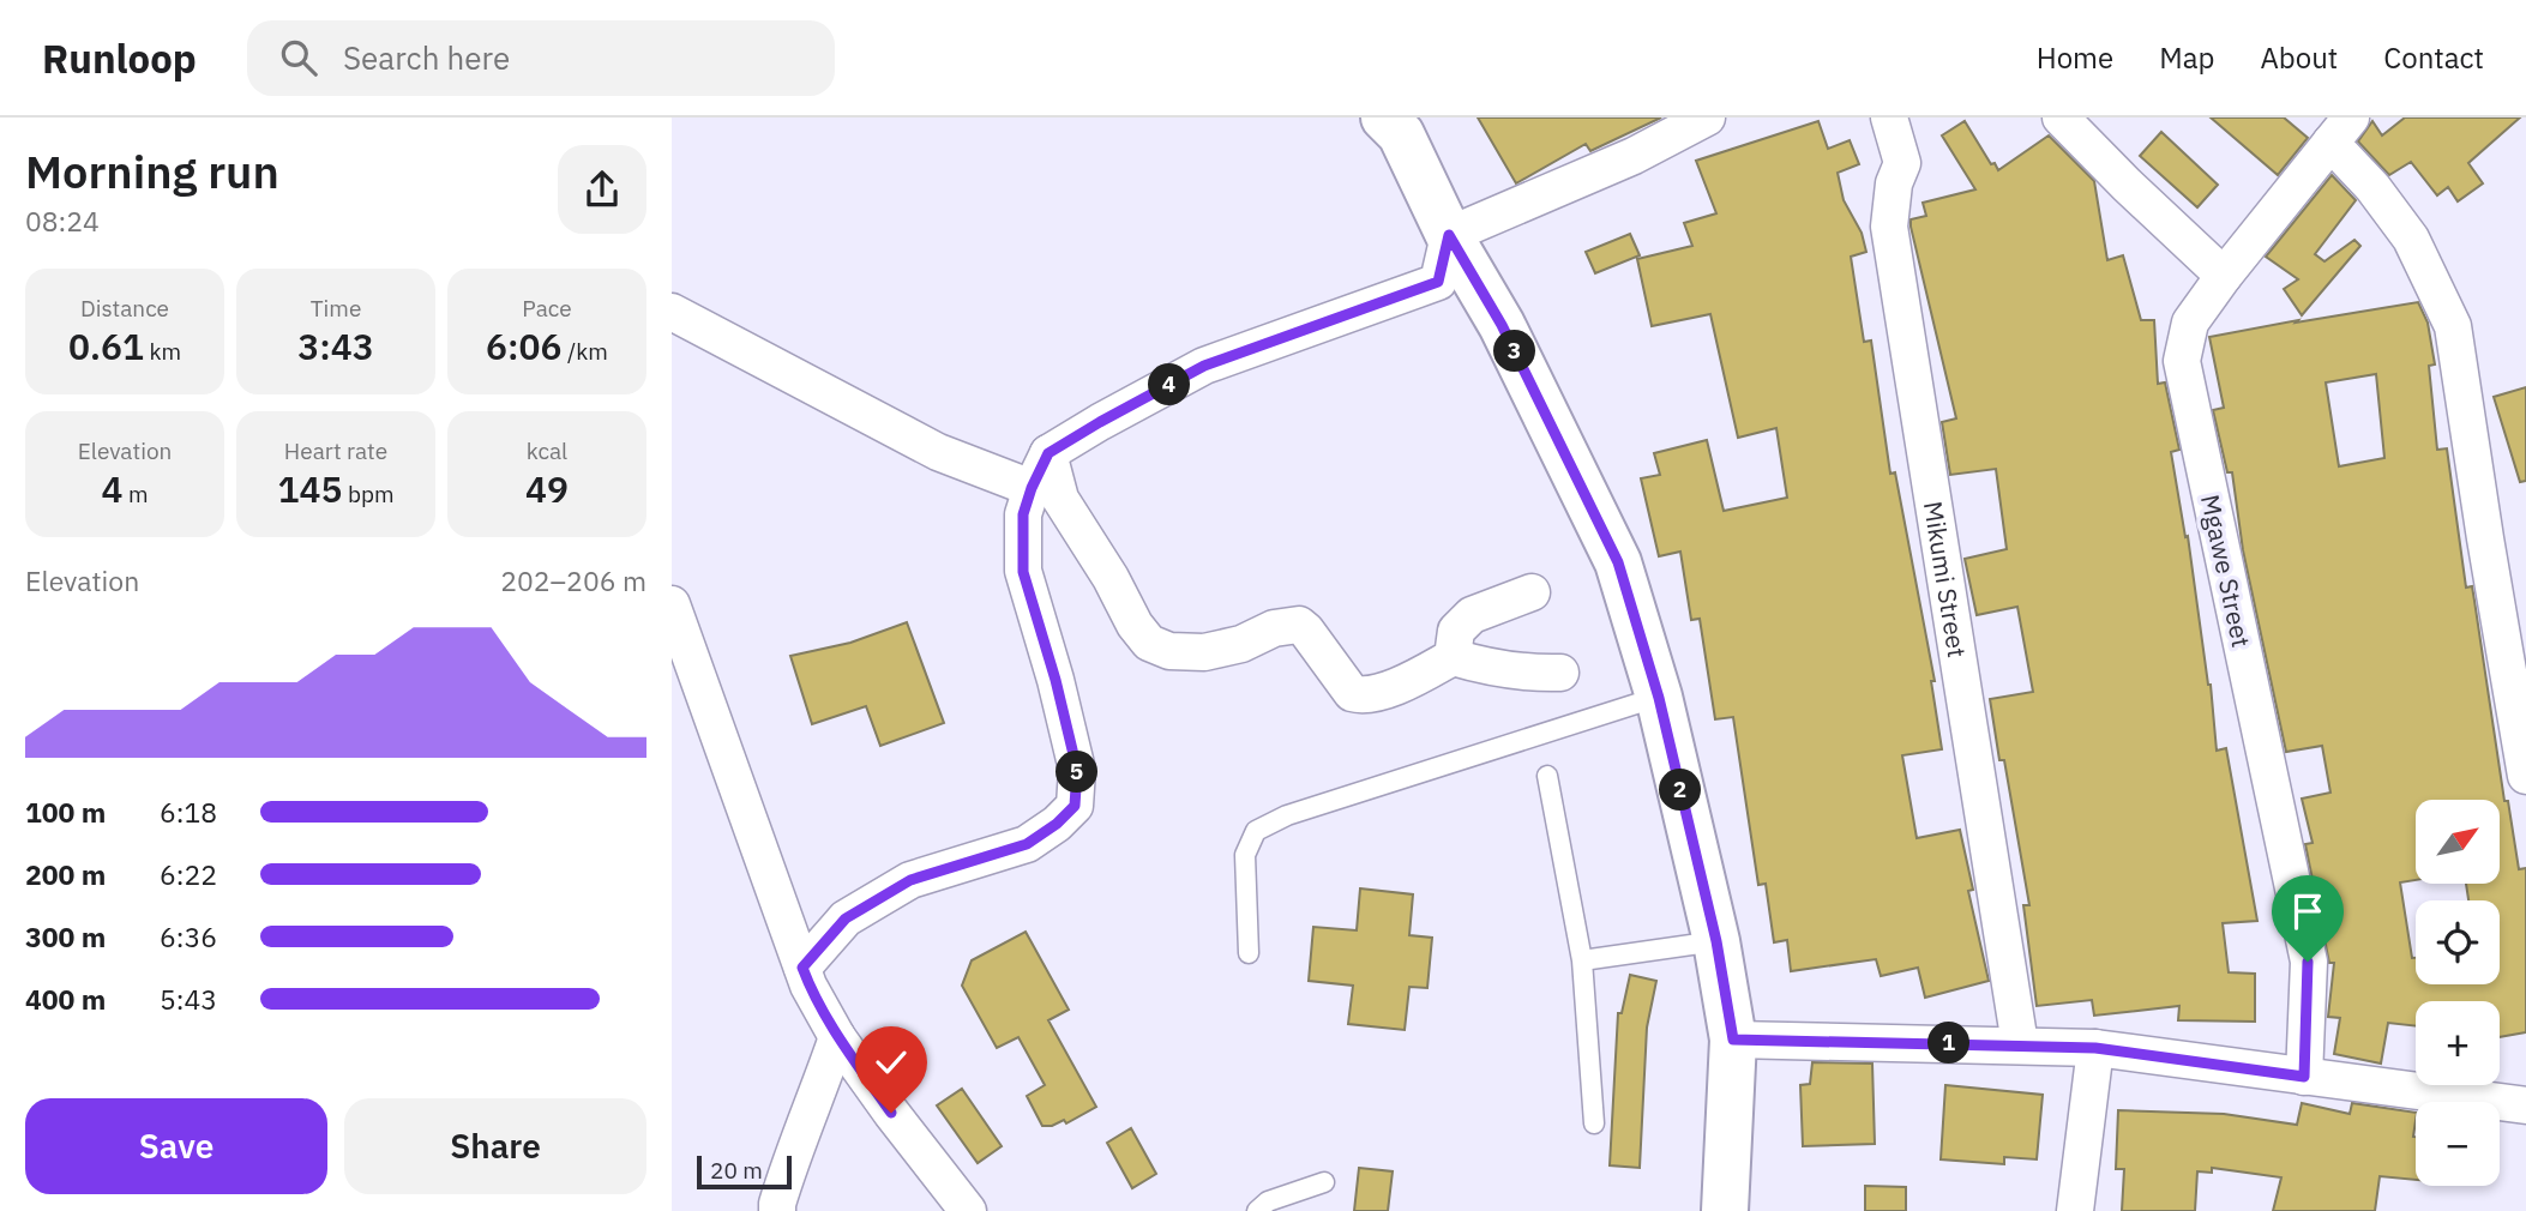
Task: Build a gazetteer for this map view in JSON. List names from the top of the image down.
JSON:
{
  "streets": {
    "street": ["Mgawe Street", "Mikumi Street"]
  },
  "scale_bar": "20 m",
  "north": "top right",
  "page": {
    "header": "Runloop",
    "search": "Search here",
    "nav": [
      "Home",
      "Map",
      "About",
      "Contact"
    ],
    "heading": ["Morning run", "08:24"],
    "stats": [
      ["Distance", "0.61 km"],
      ["Time", "3:43"],
      ["Pace", "6:06 /km"],
      ["Elevation", "4 m"],
      ["Heart rate", "145 bpm"],
      ["kcal", "49"]
    ],
    "pins": [
      "3",
      "4",
      "5",
      "2",
      "1"
    ],
    "chart": ["Elevation", "202–206 m"],
    "list": [
      {
        "name": "100 m",
        "note": "6:18"
      },
      {
        "name": "200 m",
        "note": "6:22"
      },
      {
        "name": "300 m",
        "note": "6:36"
      },
      {
        "name": "400 m",
        "note": "5:43"
      }
    ],
    "map_buttons": ["+", "−"],
    "buttons": ["Save", "Share"],
    "scale": "20 m"
  }
}
